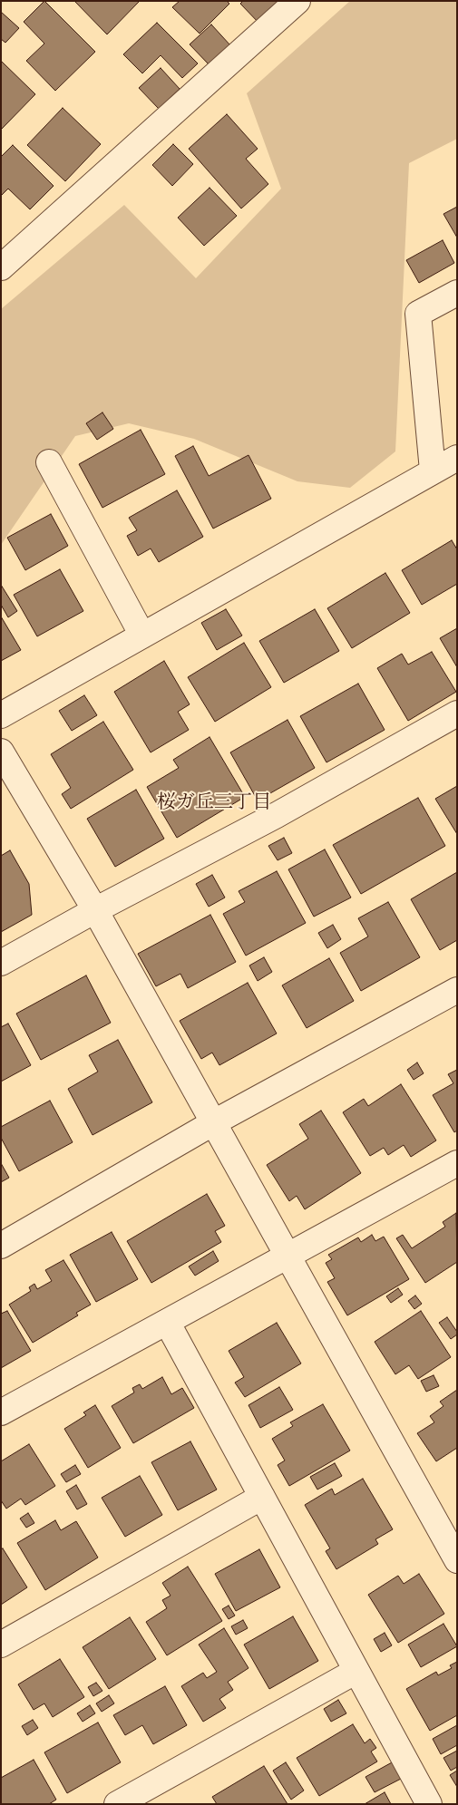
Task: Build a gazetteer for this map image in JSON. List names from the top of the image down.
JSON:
{
  "districts": ["桜ガ丘三丁目"]
}
